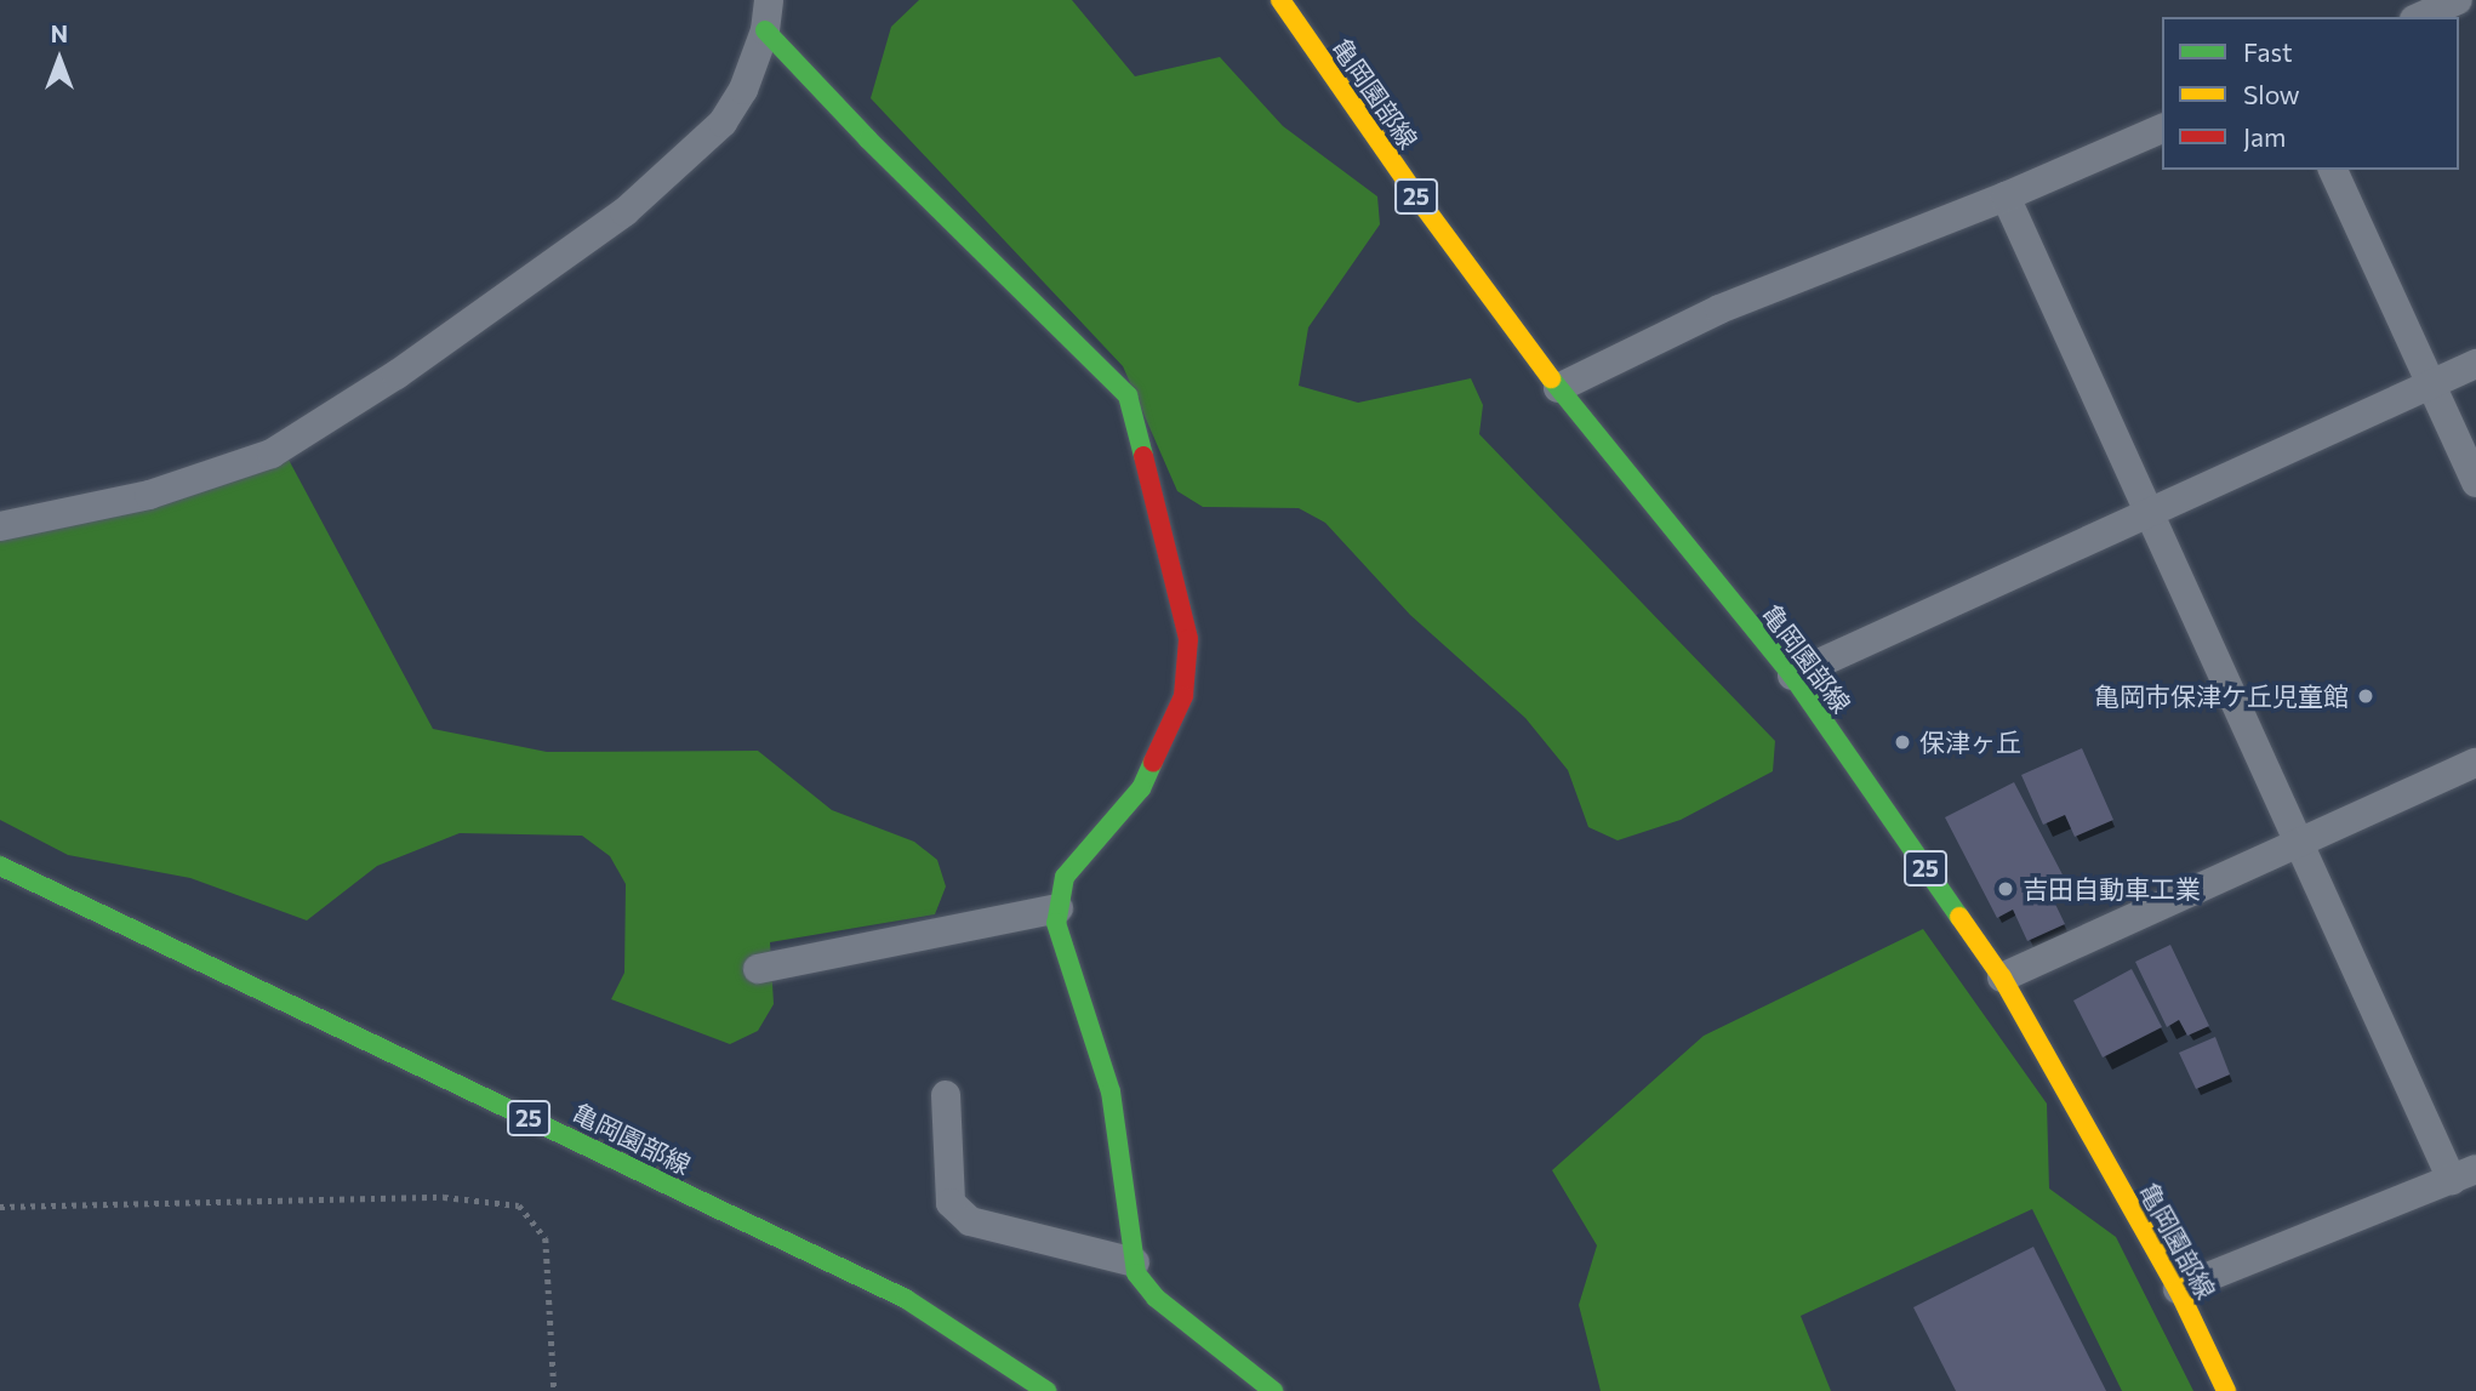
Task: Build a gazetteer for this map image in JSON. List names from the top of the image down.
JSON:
{
  "streets": {
    "main road": ["亀岡園部線", "25"]
  },
  "places": ["亀岡市保津ケ丘児童館", "保津ヶ丘", "吉田自動車工業"],
  "legend": ["Fast", "Slow", "Jam"],
  "north": "top"
}
